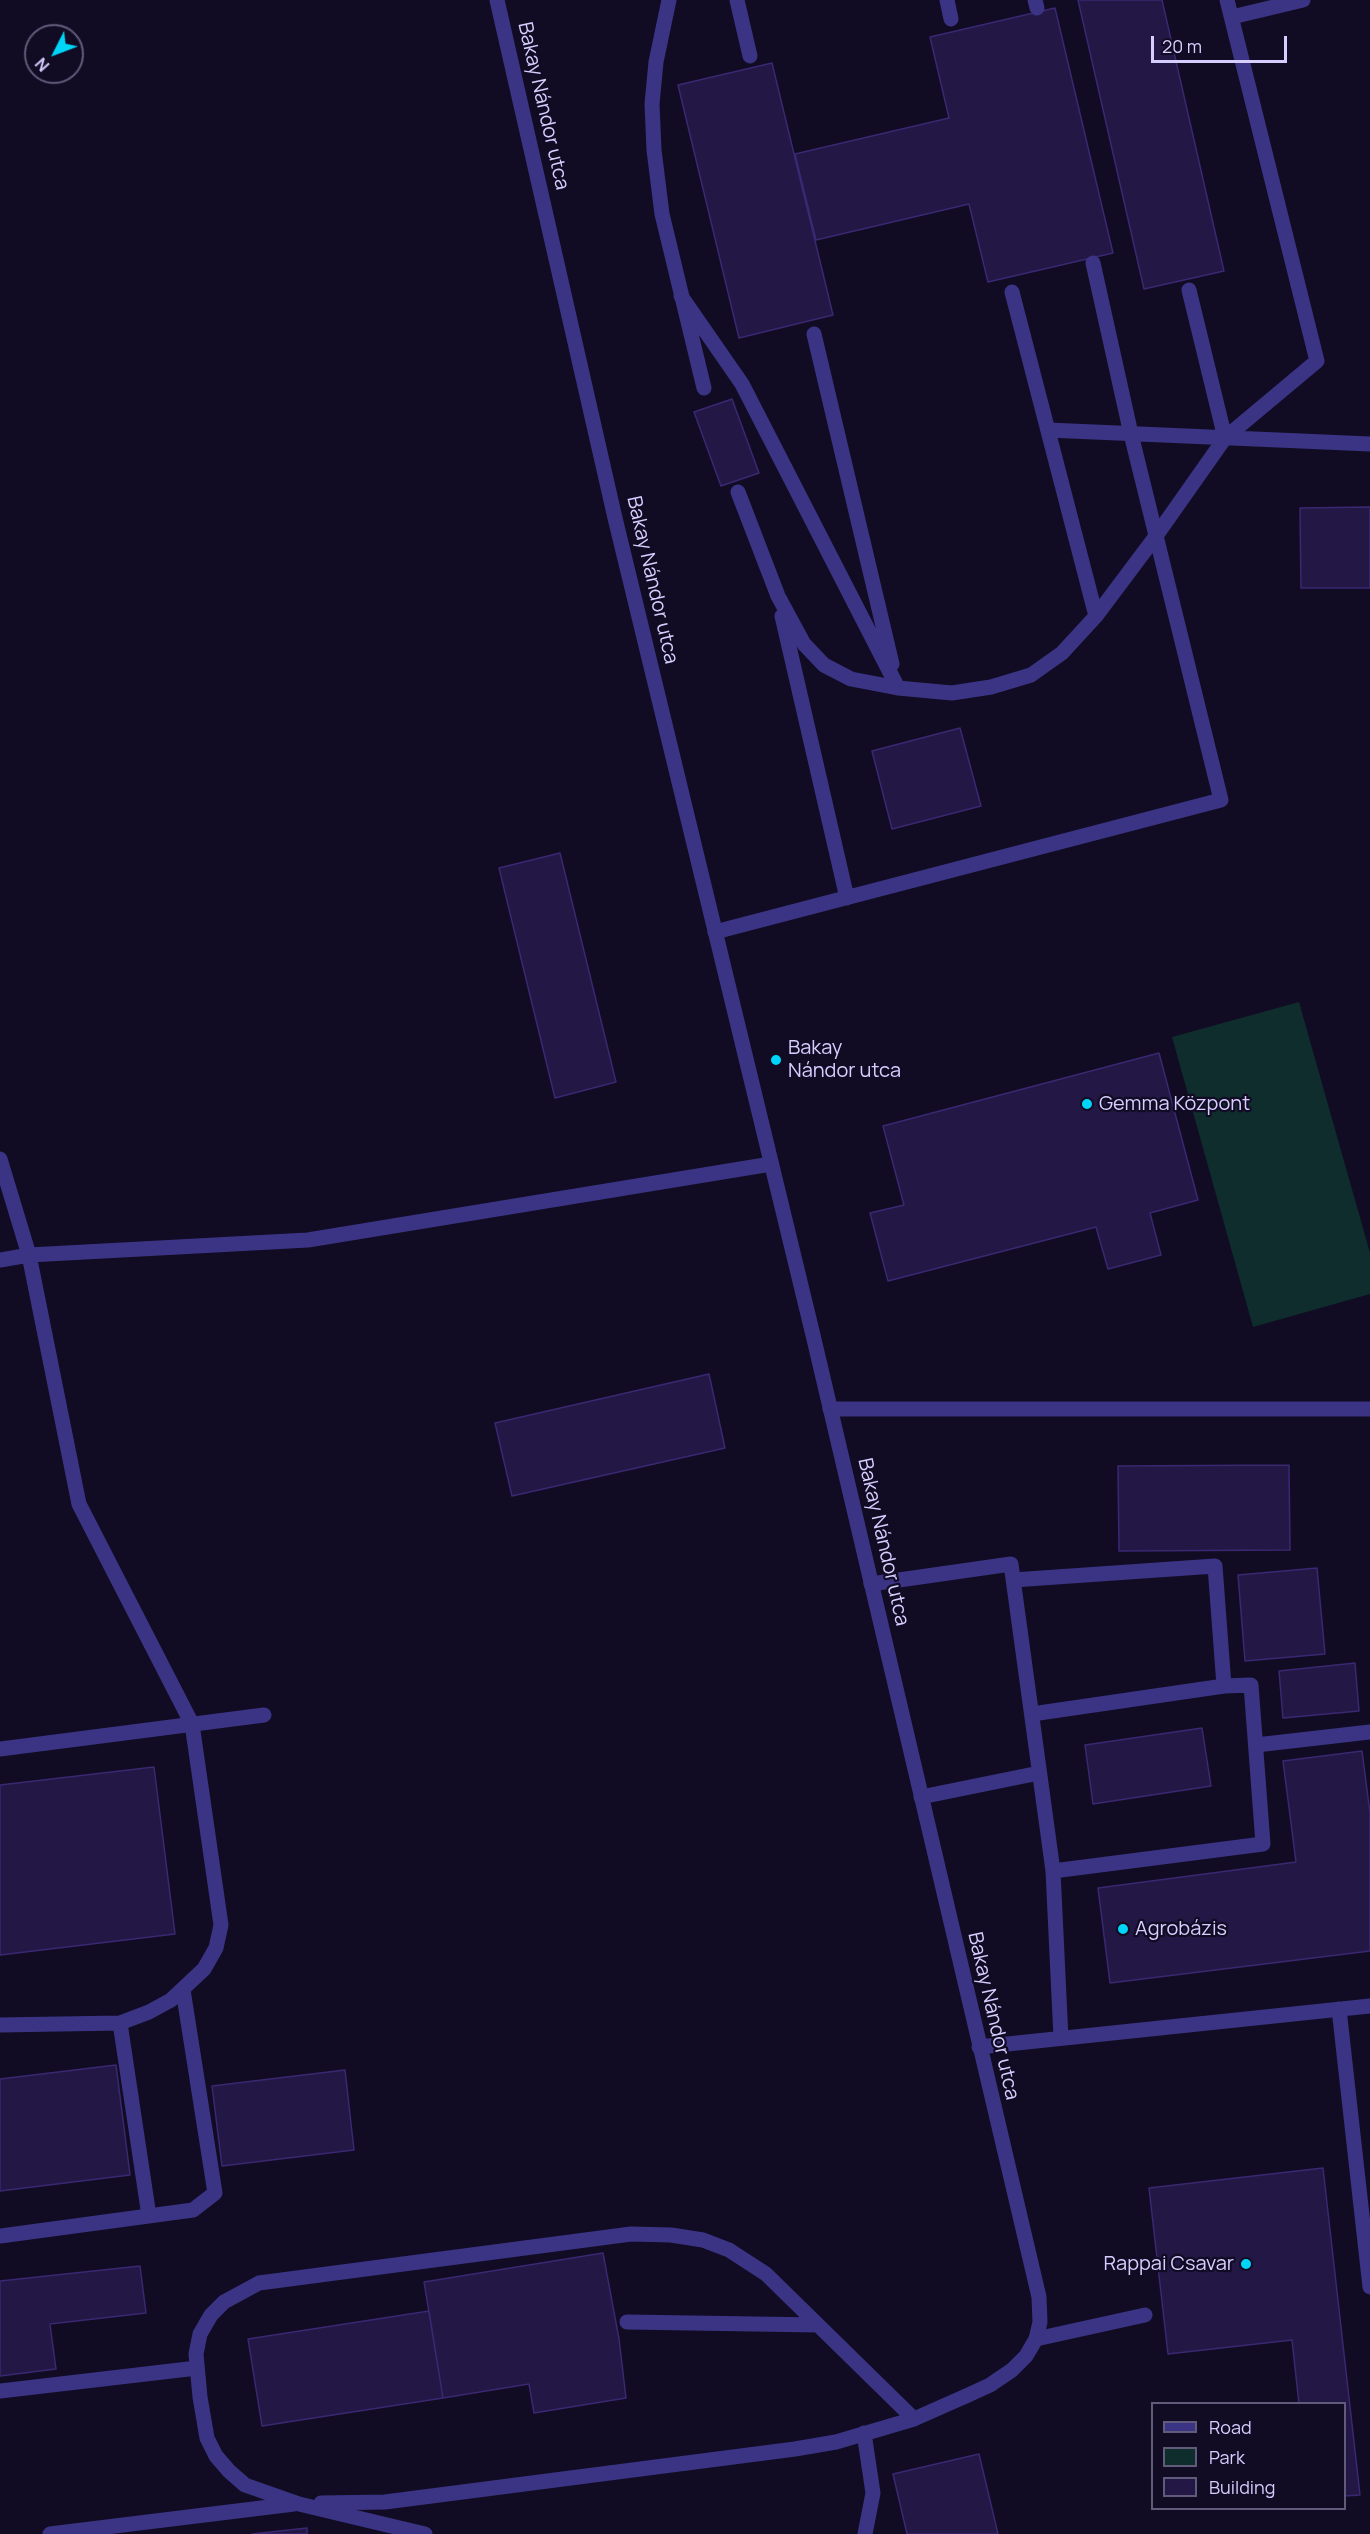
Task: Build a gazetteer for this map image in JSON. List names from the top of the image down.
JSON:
{
  "streets": {
    "street": ["Bakay Nándor utca"]
  },
  "places": [
    "Bakay Nándor utca",
    "Gemma Központ",
    "Agrobázis",
    "Rappai Csavar"
  ],
  "legend": ["Road", "Park", "Building"],
  "scale_bar": "20 m",
  "north": "bottom left"
}
